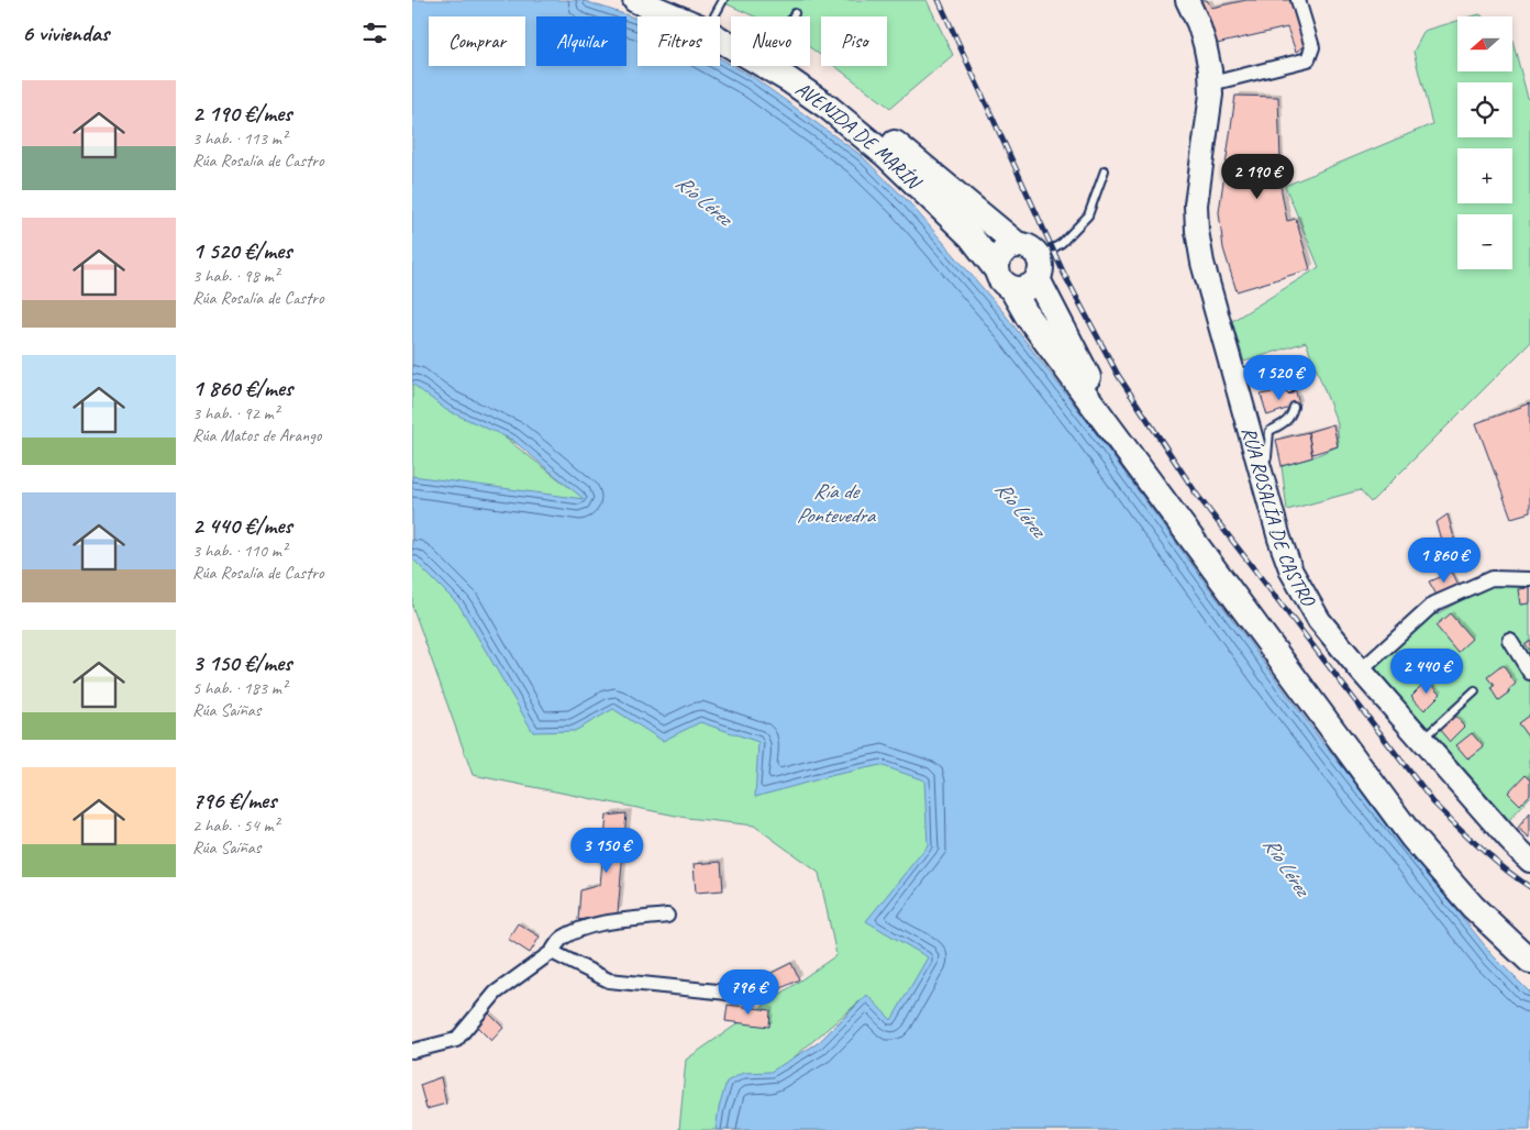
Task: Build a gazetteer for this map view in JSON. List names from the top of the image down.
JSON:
{
  "streets": {
    "highway": ["AVENIDA DE MARÍN"],
    "main road": ["RÚA ROSALÍA DE CASTRO"]
  },
  "water": ["Río Lérez", "Ría de Pontevedra"],
  "north": "left",
  "page": {
    "heading": "6 viviendas",
    "map_buttons": ["+", "−"],
    "chip": [
      "Comprar",
      "Alquilar",
      "Filtros",
      "Nuevo",
      "Piso"
    ],
    "list": [
      {
        "name": "2 190 €/mes",
        "note": "3 hab. · 113 m² · Rúa Rosalía de Castro"
      },
      {
        "name": "1 520 €/mes",
        "note": "3 hab. · 98 m² · Rúa Rosalía de Castro"
      },
      {
        "name": "1 860 €/mes",
        "note": "3 hab. · 92 m² · Rúa Matos de Arango"
      },
      {
        "name": "2 440 €/mes",
        "note": "3 hab. · 110 m² · Rúa Rosalía de Castro"
      },
      {
        "name": "3 150 €/mes",
        "note": "5 hab. · 183 m² · Rúa Saíñas"
      },
      {
        "name": "796 €/mes",
        "note": "2 hab. · 54 m² · Rúa Saíñas"
      }
    ],
    "price": [
      "2 190 €",
      "1 520 €",
      "1 860 €",
      "2 440 €",
      "3 150 €",
      "796 €"
    ]
  }
}
